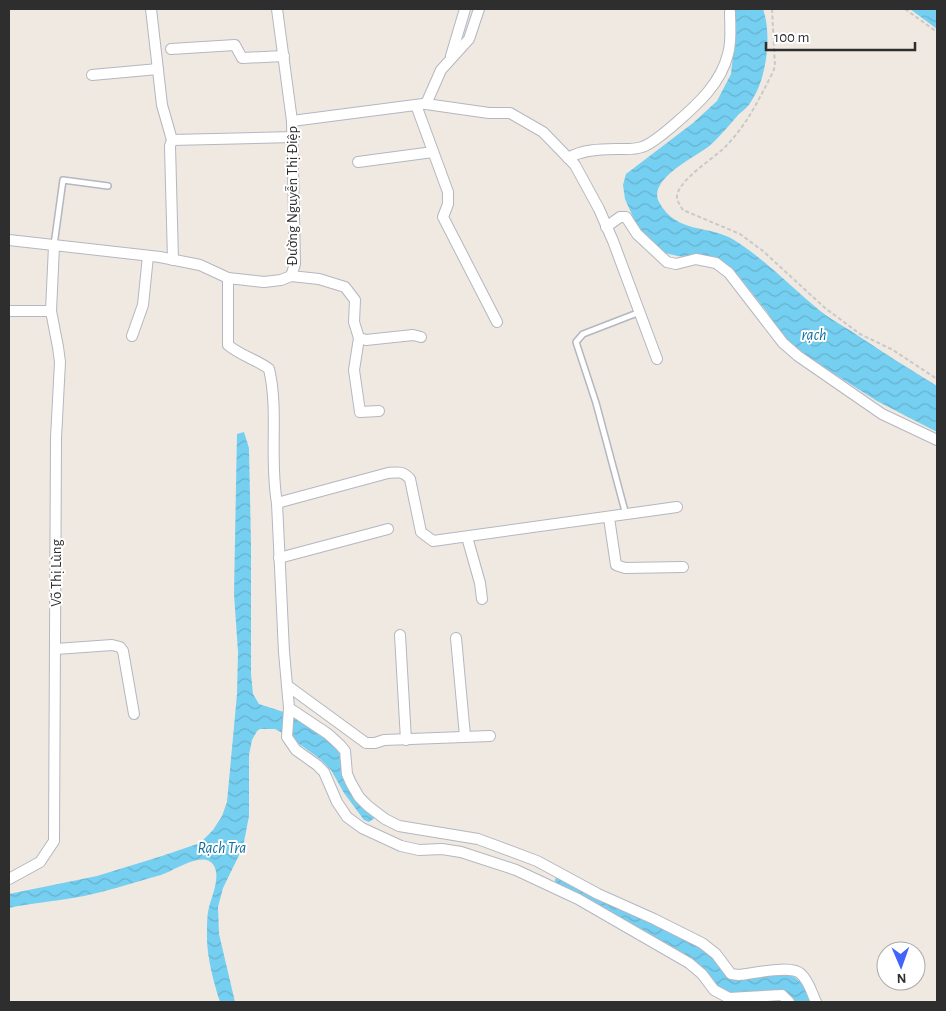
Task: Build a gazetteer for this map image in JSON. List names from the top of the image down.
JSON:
{
  "streets": {
    "street": ["Đường Nguyễn Thị Điệp", "Võ Thị Lùng"]
  },
  "crossings": [
    ["Đường Nguyễn Thị Điệp", "Võ Thị Lùng"]
  ],
  "water": ["rạch", "Rạch Tra"],
  "scale_bar": "100 m",
  "north": "bottom"
}
